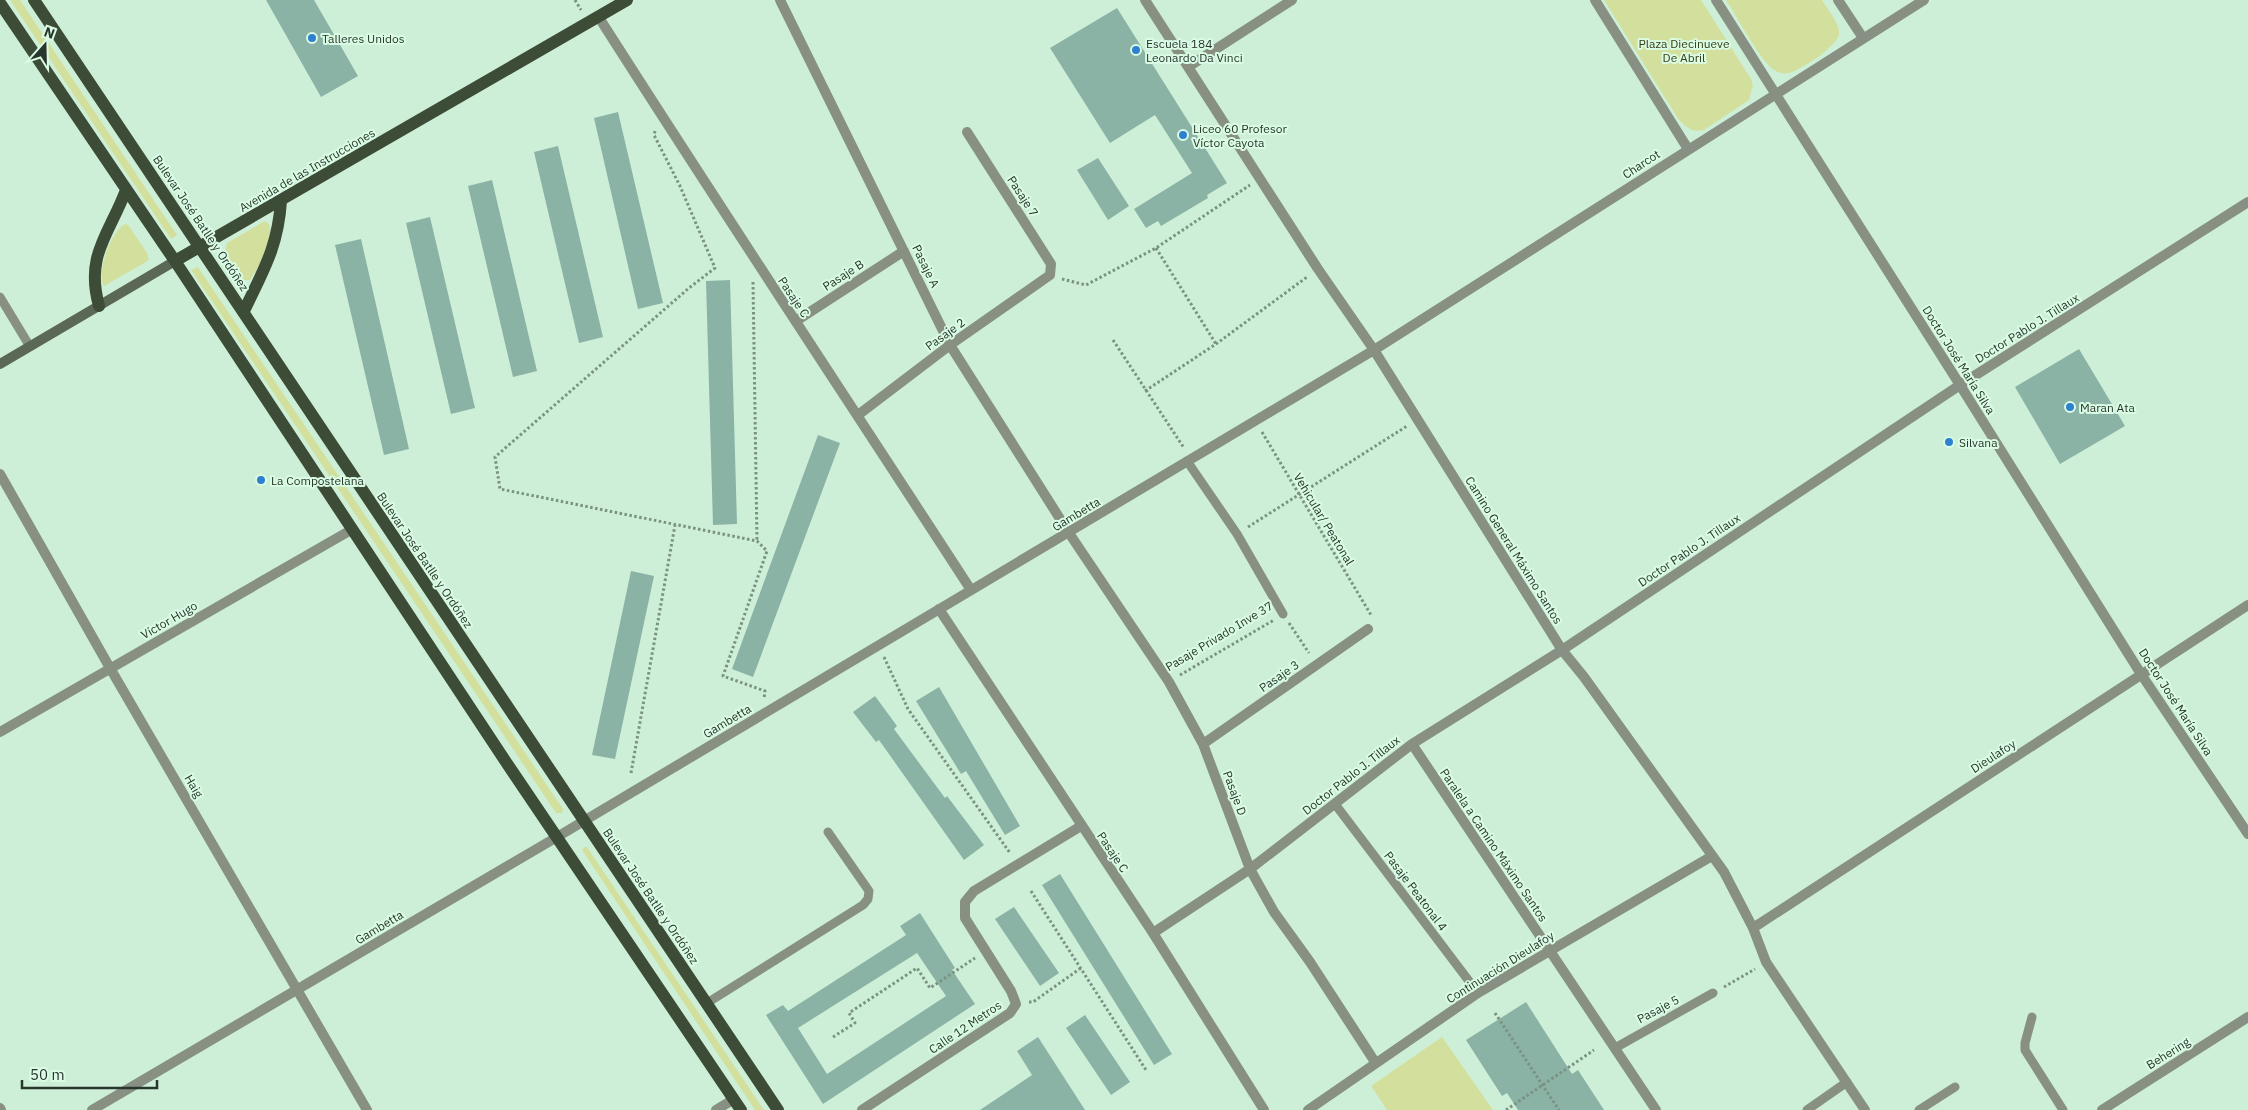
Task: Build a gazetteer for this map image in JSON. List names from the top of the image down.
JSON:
{
  "streets": {
    "main road": ["Avenida de las Instrucciones", "Bulevar José Batlle y Ordóñez"],
    "street": [
      "Charcot",
      "Pasaje 7",
      "Pasaje A",
      "Pasaje B",
      "Pasaje C",
      "Doctor Pablo J. Tillaux",
      "Pasaje 2",
      "Doctor José María Silva",
      "Gambetta",
      "Camino General Máximo Santos",
      "Víctor Hugo",
      "Pasaje 3",
      "Dieulafoy",
      "Haig",
      "Pasaje D",
      "Paralela a Camino Máximo Santos",
      "Continuación Dieulafoy",
      "Calle 12 Metros",
      "Behering"
    ],
    "lane": ["Pasaje Privado Inve 37", "Pasaje Peatonal 4", "Pasaje 5"],
    "path": ["Vehicular/ Peatonal"]
  },
  "crossings": [
    ["Charcot", "Doctor José María Silva"],
    ["Charcot", "Gambetta"],
    ["Charcot", "Camino General Máximo Santos"],
    ["Avenida de las Instrucciones", "Bulevar José Batlle y Ordóñez"],
    ["Avenida de las Instrucciones", "Pasaje C"],
    ["Pasaje 7", "Pasaje 2"],
    ["Bulevar José Batlle y Ordóñez", "Gambetta"],
    ["Pasaje A", "Pasaje B"],
    ["Pasaje A", "Pasaje 2"],
    ["Pasaje A", "Gambetta"],
    ["Pasaje A", "Pasaje D"],
    ["Pasaje B", "Pasaje C"],
    ["Pasaje C", "Doctor Pablo J. Tillaux"],
    ["Pasaje C", "Pasaje 2"],
    ["Pasaje C", "Gambetta"],
    ["Pasaje C", "Calle 12 Metros"],
    ["Doctor Pablo J. Tillaux", "Doctor José María Silva"],
    ["Doctor Pablo J. Tillaux", "Camino General Máximo Santos"],
    ["Doctor Pablo J. Tillaux", "Pasaje D"],
    ["Doctor Pablo J. Tillaux", "Paralela a Camino Máximo Santos"],
    ["Doctor Pablo J. Tillaux", "Pasaje Peatonal 4"],
    ["Doctor José María Silva", "Dieulafoy"],
    ["Gambetta", "Vehicular/ Peatonal"],
    ["Gambetta", "Camino General Máximo Santos"],
    ["Gambetta", "Pasaje Privado Inve 37"],
    ["Gambetta", "Haig"],
    ["Gambetta", "Pasaje D"],
    ["Vehicular/ Peatonal", "Pasaje 3"],
    ["Camino General Máximo Santos", "Dieulafoy"],
    ["Camino General Máximo Santos", "Continuación Dieulafoy"],
    ["Víctor Hugo", "Haig"],
    ["Pasaje Privado Inve 37", "Pasaje D"],
    ["Pasaje 3", "Pasaje D"],
    ["Pasaje D", "Continuación Dieulafoy"],
    ["Paralela a Camino Máximo Santos", "Continuación Dieulafoy"],
    ["Paralela a Camino Máximo Santos", "Pasaje 5"],
    ["Pasaje Peatonal 4", "Continuación Dieulafoy"]
  ],
  "parks": ["Plaza Diecinueve De Abril"],
  "places": [
    "Talleres Unidos",
    "Escuela 184 Leonardo Da Vinci",
    "Liceo 60 Profesor Víctor Cayota",
    "Maran Ata",
    "Silvana",
    "La Compostelana"
  ],
  "scale_bar": "50 m",
  "north": "top"
}
